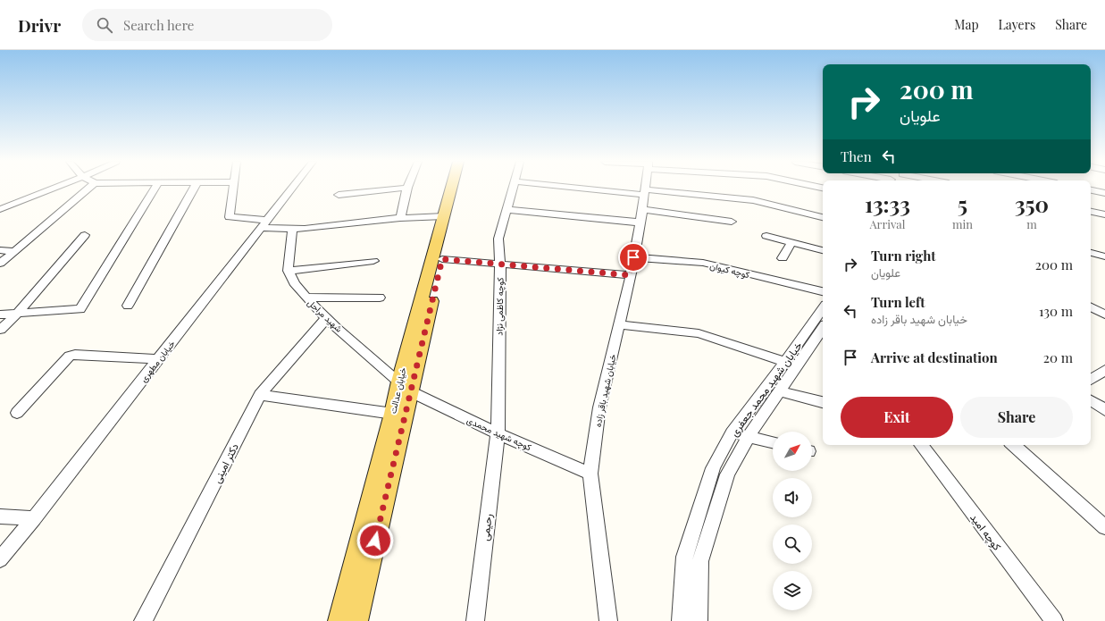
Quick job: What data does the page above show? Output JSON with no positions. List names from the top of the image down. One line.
{"streets":{"main road":["خیابان عدالت"],"street":["کوچه کیوان","کوچه کاظمی نژاد","شهید مراحل","خیابان مطهری","خیابان شهید محمد جعفری","خیابان شهید باقر زاده","کوچه شهید محمدی","دکتر امینی","رحیمی","کوچه امید"]},"crossings":[["کوچه کیوان","خیابان شهید باقر زاده"],["کوچه کاظمی نژاد","کوچه شهید محمدی"],["کوچه کاظمی نژاد","رحیمی"],["شهید مراحل","خیابان عدالت"],["شهید مراحل","کوچه شهید محمدی"],["شهید مراحل","دکتر امینی"],["خیابان عدالت","کوچه شهید محمدی"],["خیابان شهید باقر زاده","کوچه شهید محمدی"],["کوچه شهید محمدی","رحیمی"]],"north":"top right","page":{"header":"Drivr","search":"Search here","nav":["Map","Layers","Share"],"turn":["200 m","علویان"],"then":"Then","eta":["13:33","Arrival","5","min","350","m"],"list":[{"name":"Turn right","note":"علویان","value":"200 m"},{"name":"Turn left","note":"خیابان شهید باقر زاده","value":"130 m"},{"name":"Arrive at destination","value":"20 m"}],"buttons":["Exit","Share"]}}
